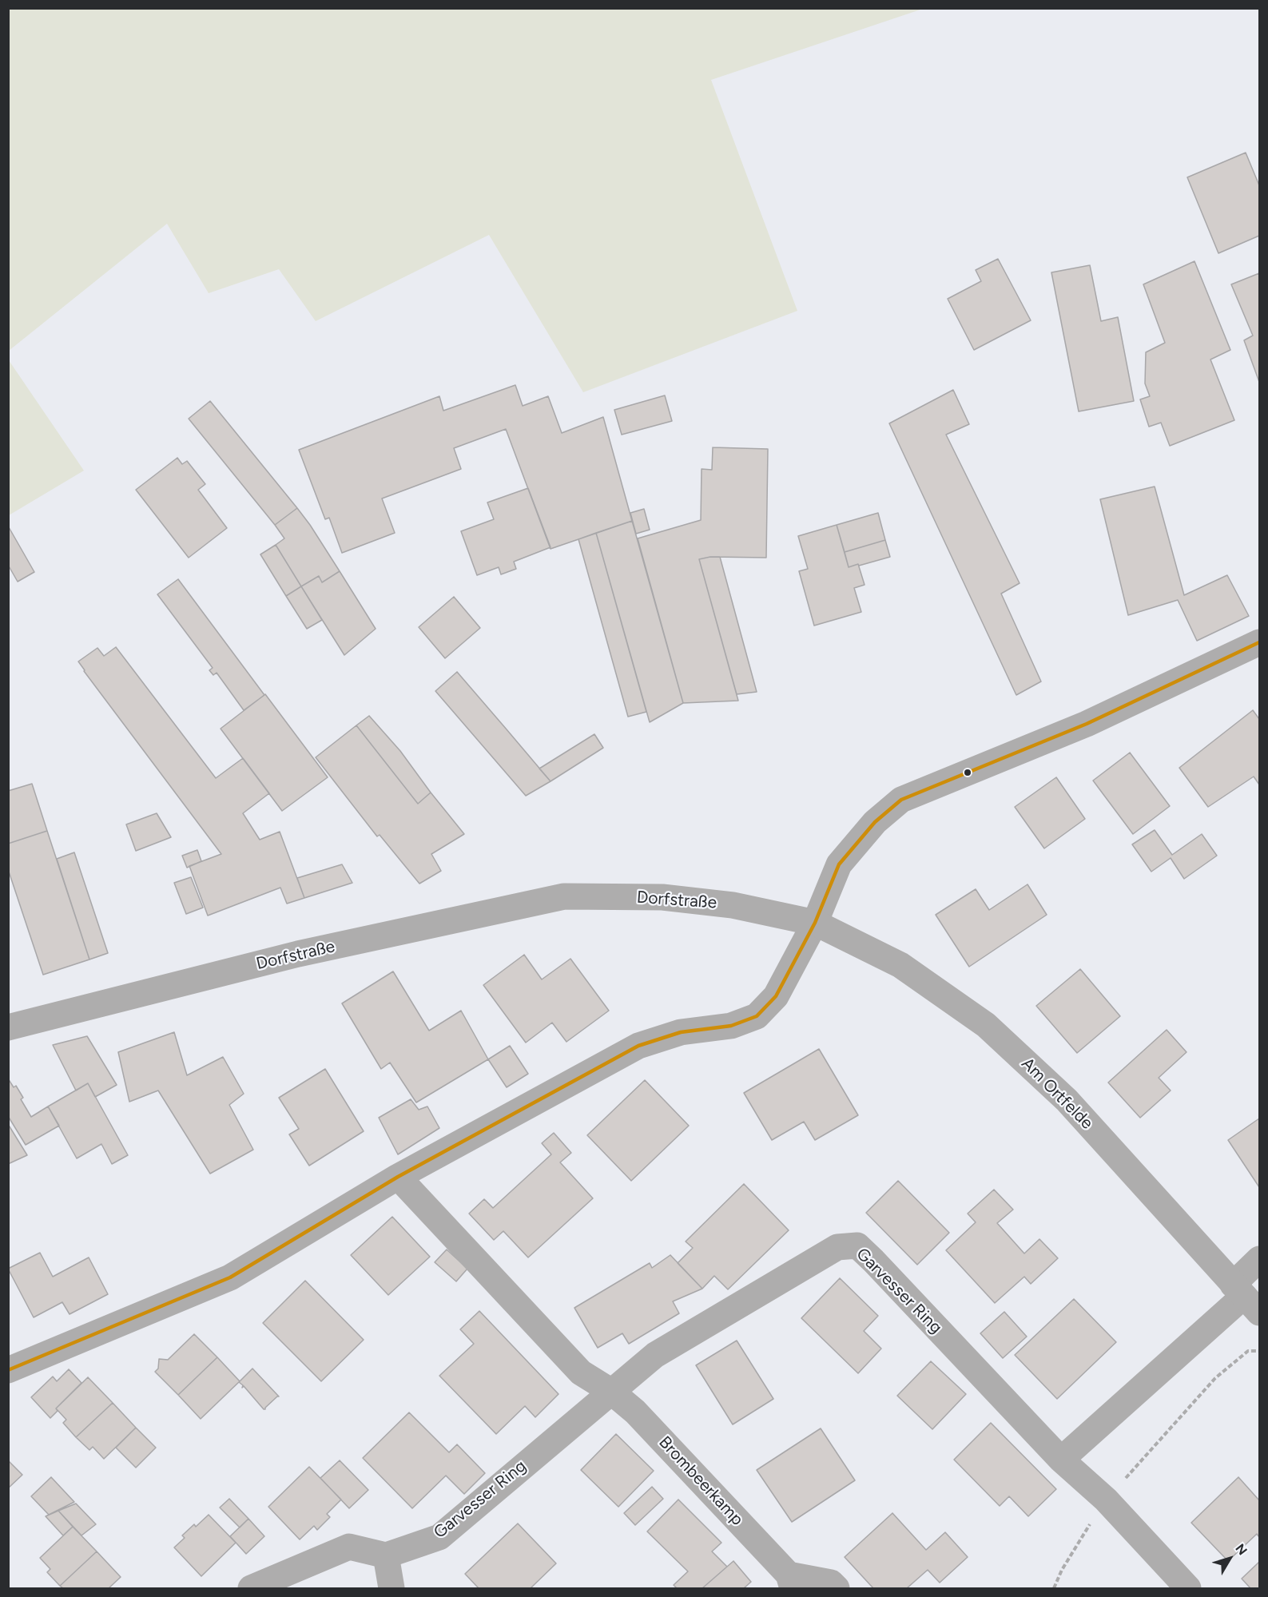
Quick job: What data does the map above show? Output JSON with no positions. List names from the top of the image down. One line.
{"streets":{"street":["Dorfstraße","Am Ortfelde","Garvesser Ring","Brombeerkamp"]},"crossings":[["Dorfstraße","Am Ortfelde"],["Garvesser Ring","Brombeerkamp"]],"north":"top right"}
